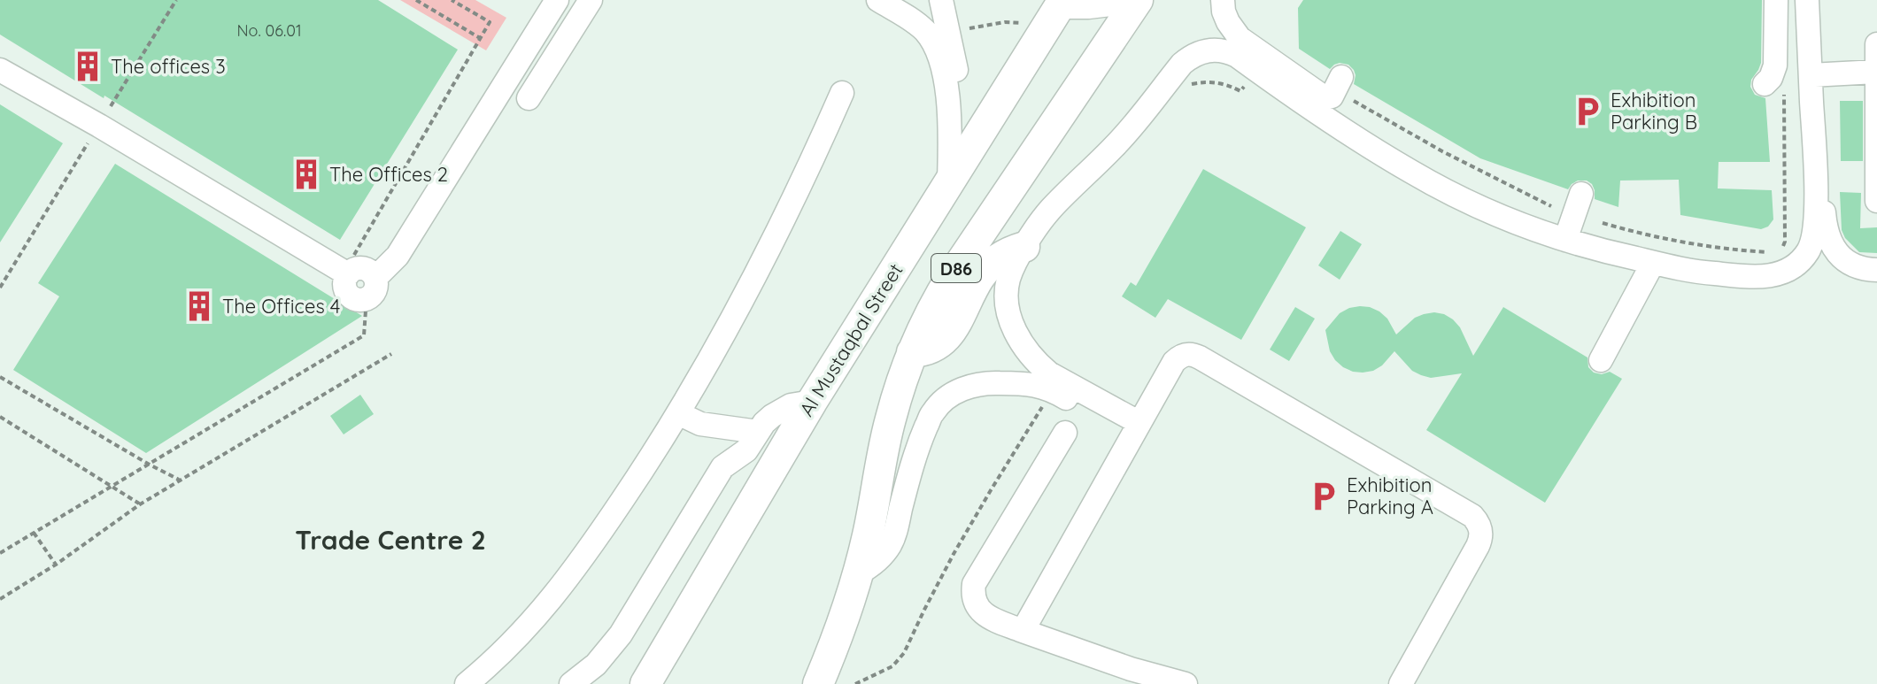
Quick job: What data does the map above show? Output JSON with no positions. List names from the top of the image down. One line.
{"streets":{"main road":["D86","Al Mustaqbal Street"]},"districts":["Trade Centre 2"],"places":{"building":["The offices 3","The Offices 2","The Offices 4"],"parking":["Exhibition Parking B","Exhibition Parking A"]},"house_numbers":["No. 06.01"]}
